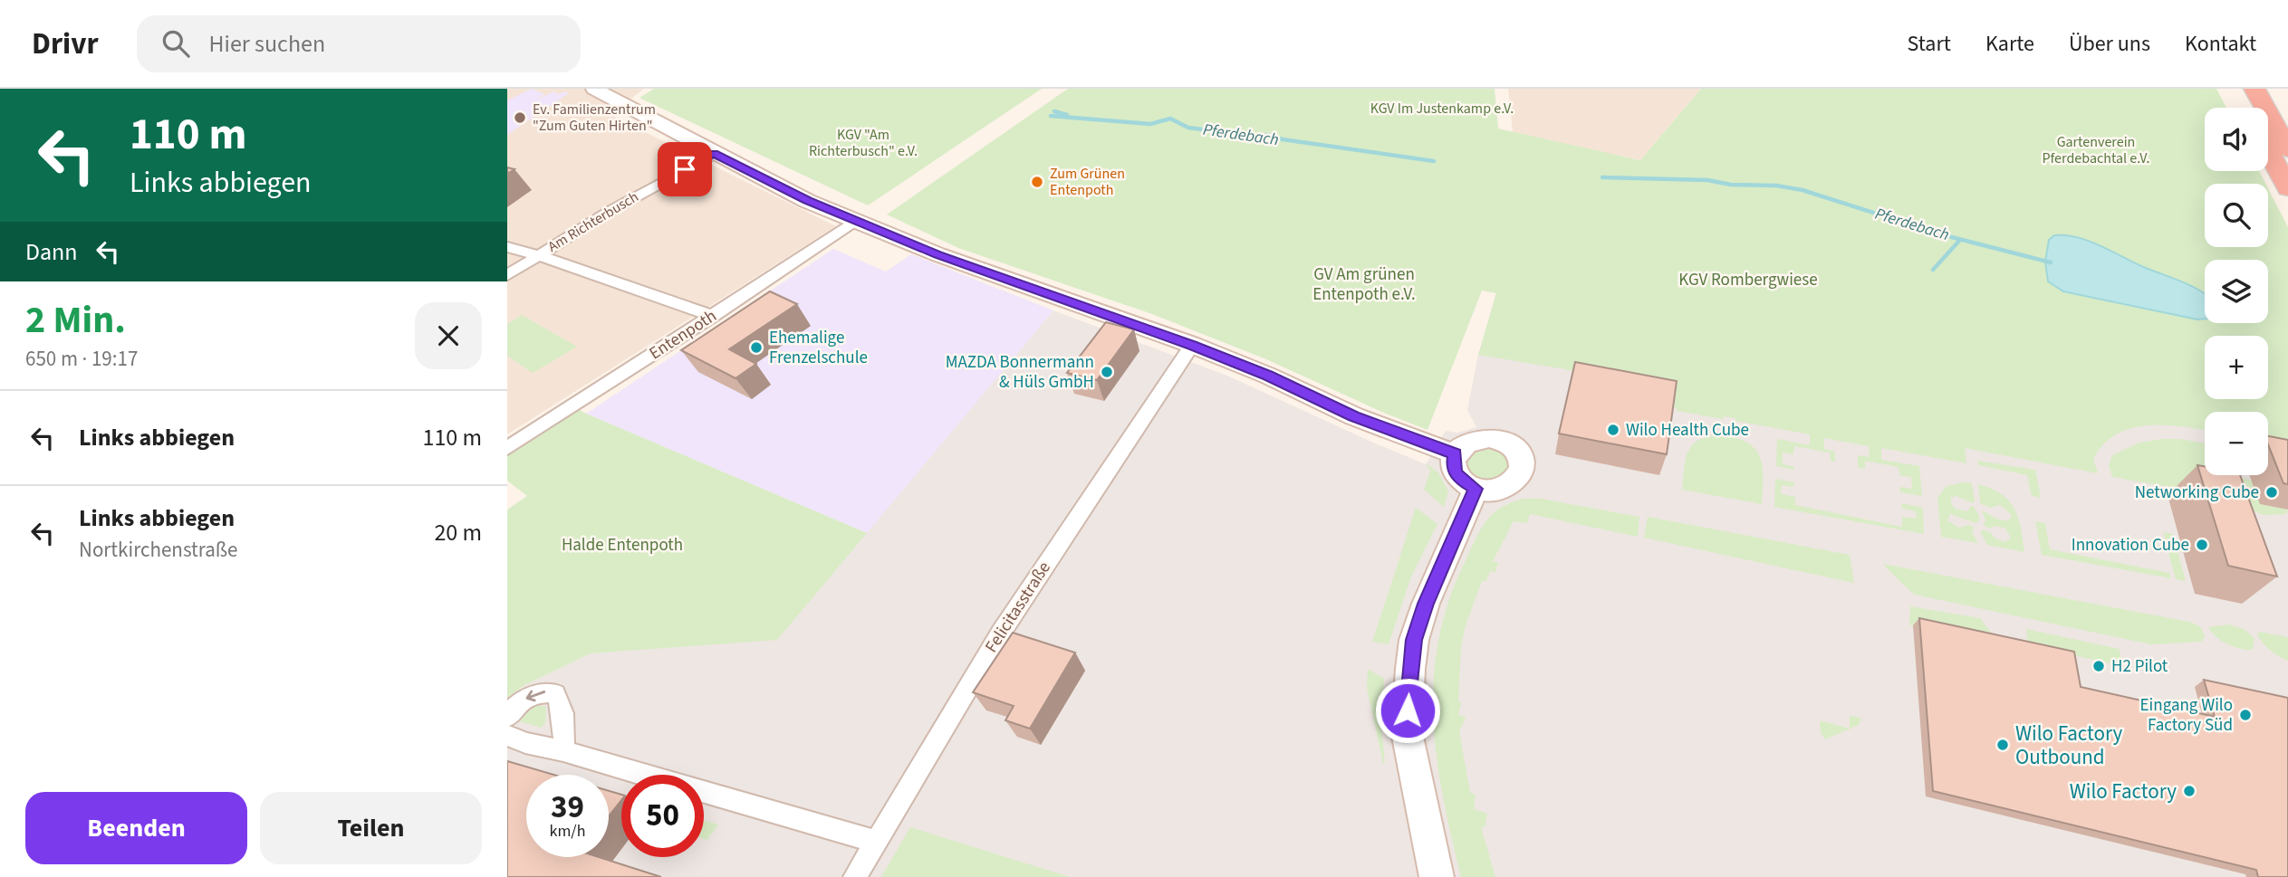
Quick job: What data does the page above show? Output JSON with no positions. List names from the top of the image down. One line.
{"streets":{"street":["Am Richterbusch","Entenpoth","Felicitasstraße"]},"water":["Pferdebach"],"parks":["KGV Im Justenkamp e.V.","KGV \"Am Richterbusch\" e.V.","Gartenverein Pferdebachtal e.V.","GV Am grünen Entenpoth e.V.","KGV Rombergwiese","Halde Entenpoth"],"places":["Ev. Familienzentrum \"Zum Guten Hirten\"","Zum Grünen Entenpoth","Ehemalige Frenzelschule","MAZDA Bonnermann & Hüls GmbH","Wilo Health Cube","Networking Cube","Innovation Cube","H2 Pilot","Eingang Wilo Factory Süd","Wilo Factory Outbound","Wilo Factory"],"page":{"header":"Drivr","search":"Hier suchen","nav":["Start","Karte","Über uns","Kontakt"],"turn":["110 m","Links abbiegen"],"map_buttons":["+","−"],"then":"Dann","heading":["2 Min.","650 m · 19:17"],"list":[{"name":"Links abbiegen","value":"110 m"},{"name":"Links abbiegen","note":"Nortkirchenstraße","value":"20 m"}],"speed":"39 km/h","limit":"50","buttons":["Beenden","Teilen"]}}
